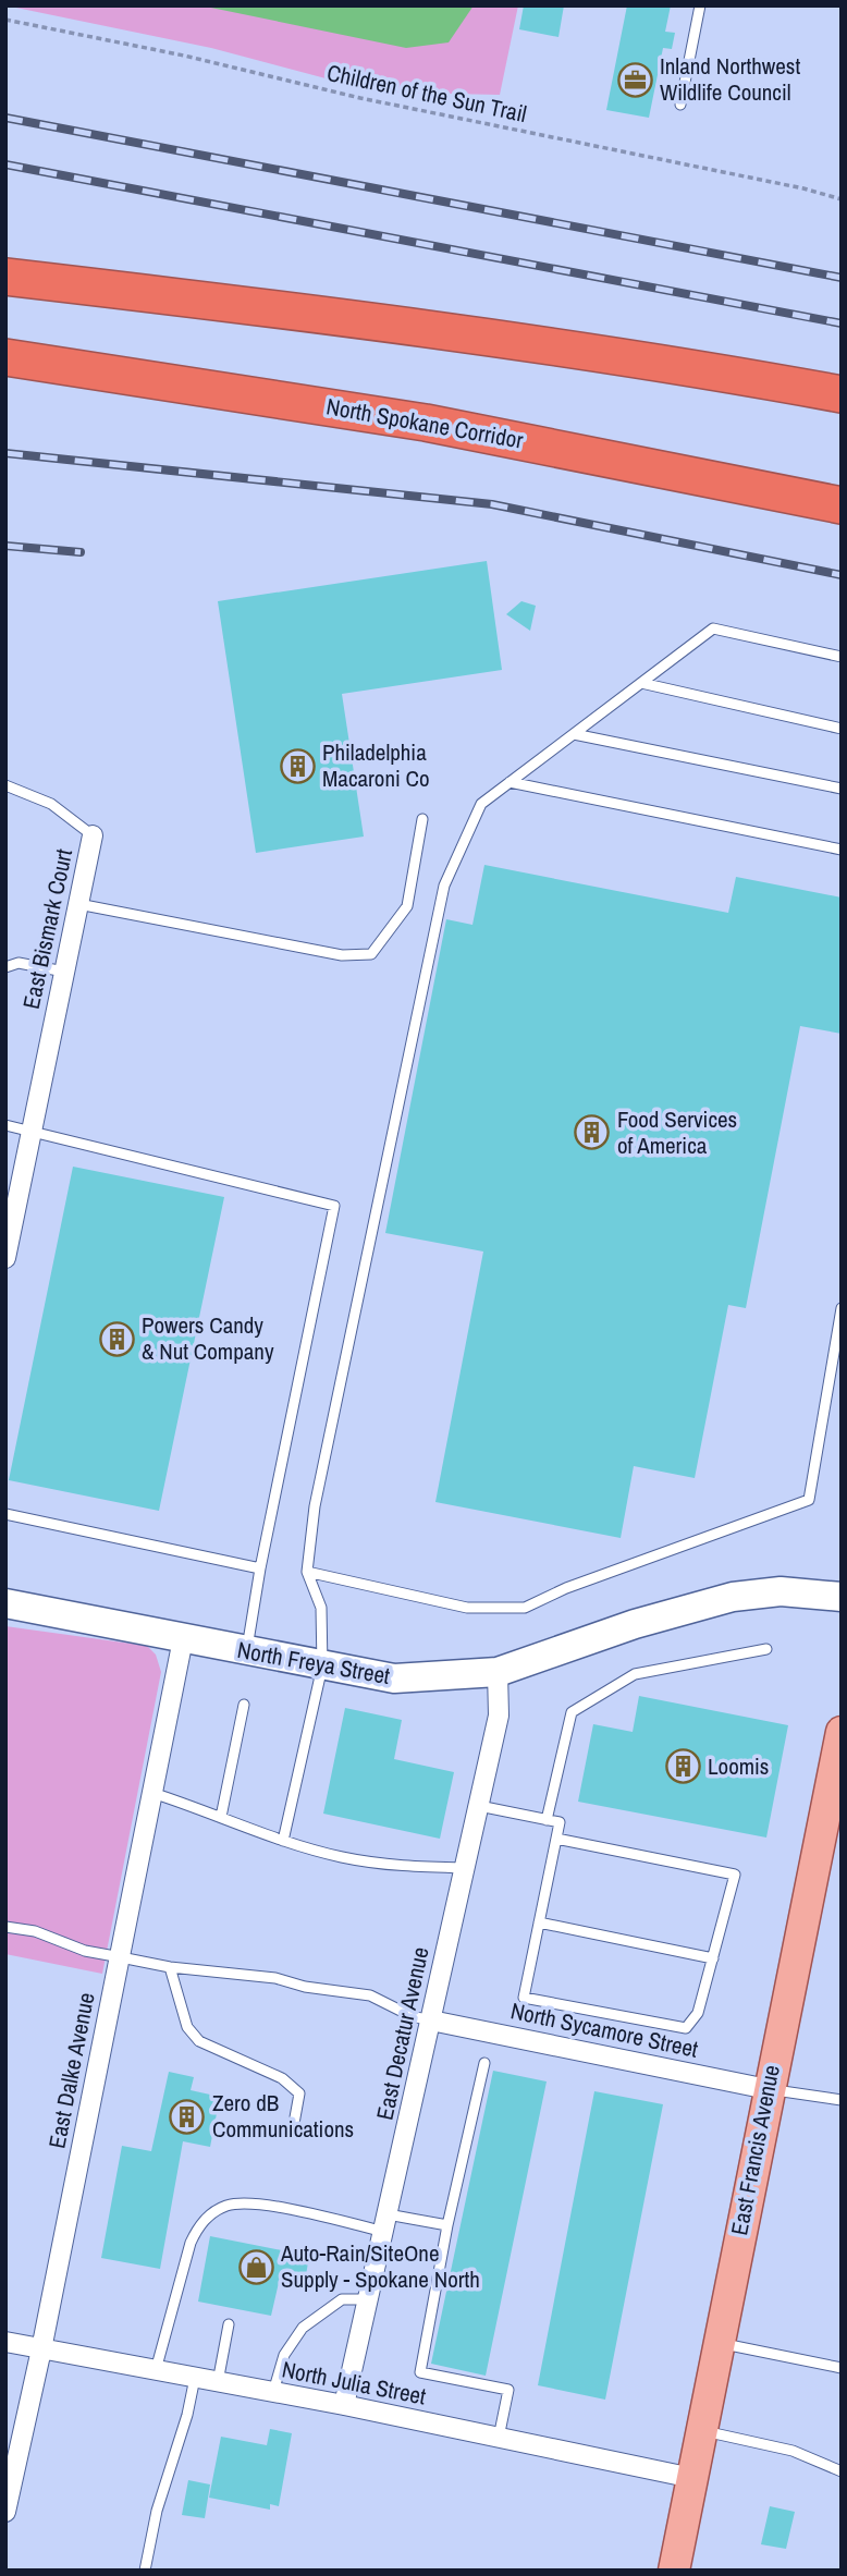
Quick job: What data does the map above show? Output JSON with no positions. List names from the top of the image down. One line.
{"streets":{"highway":["North Spokane Corridor"],"main road":["East Francis Avenue"],"street":["East Bismark Court","North Freya Street","North Sycamore Street","East Decatur Avenue","East Dalke Avenue","North Julia Street"],"path":["Children of the Sun Trail"]},"crossings":[["North Freya Street","East Decatur Avenue"],["North Freya Street","East Dalke Avenue"],["North Sycamore Street","East Decatur Avenue"],["North Sycamore Street","East Francis Avenue"],["East Decatur Avenue","North Julia Street"],["East Dalke Avenue","North Julia Street"],["East Francis Avenue","North Julia Street"]],"places":{"office":["Inland Northwest Wildlife Council"],"building":["Philadelphia Macaroni Co","Food Services of America","Powers Candy & Nut Company","Loomis","Zero dB Communications"],"shop":["Auto-Rain/SiteOne Supply - Spokane North"]}}
